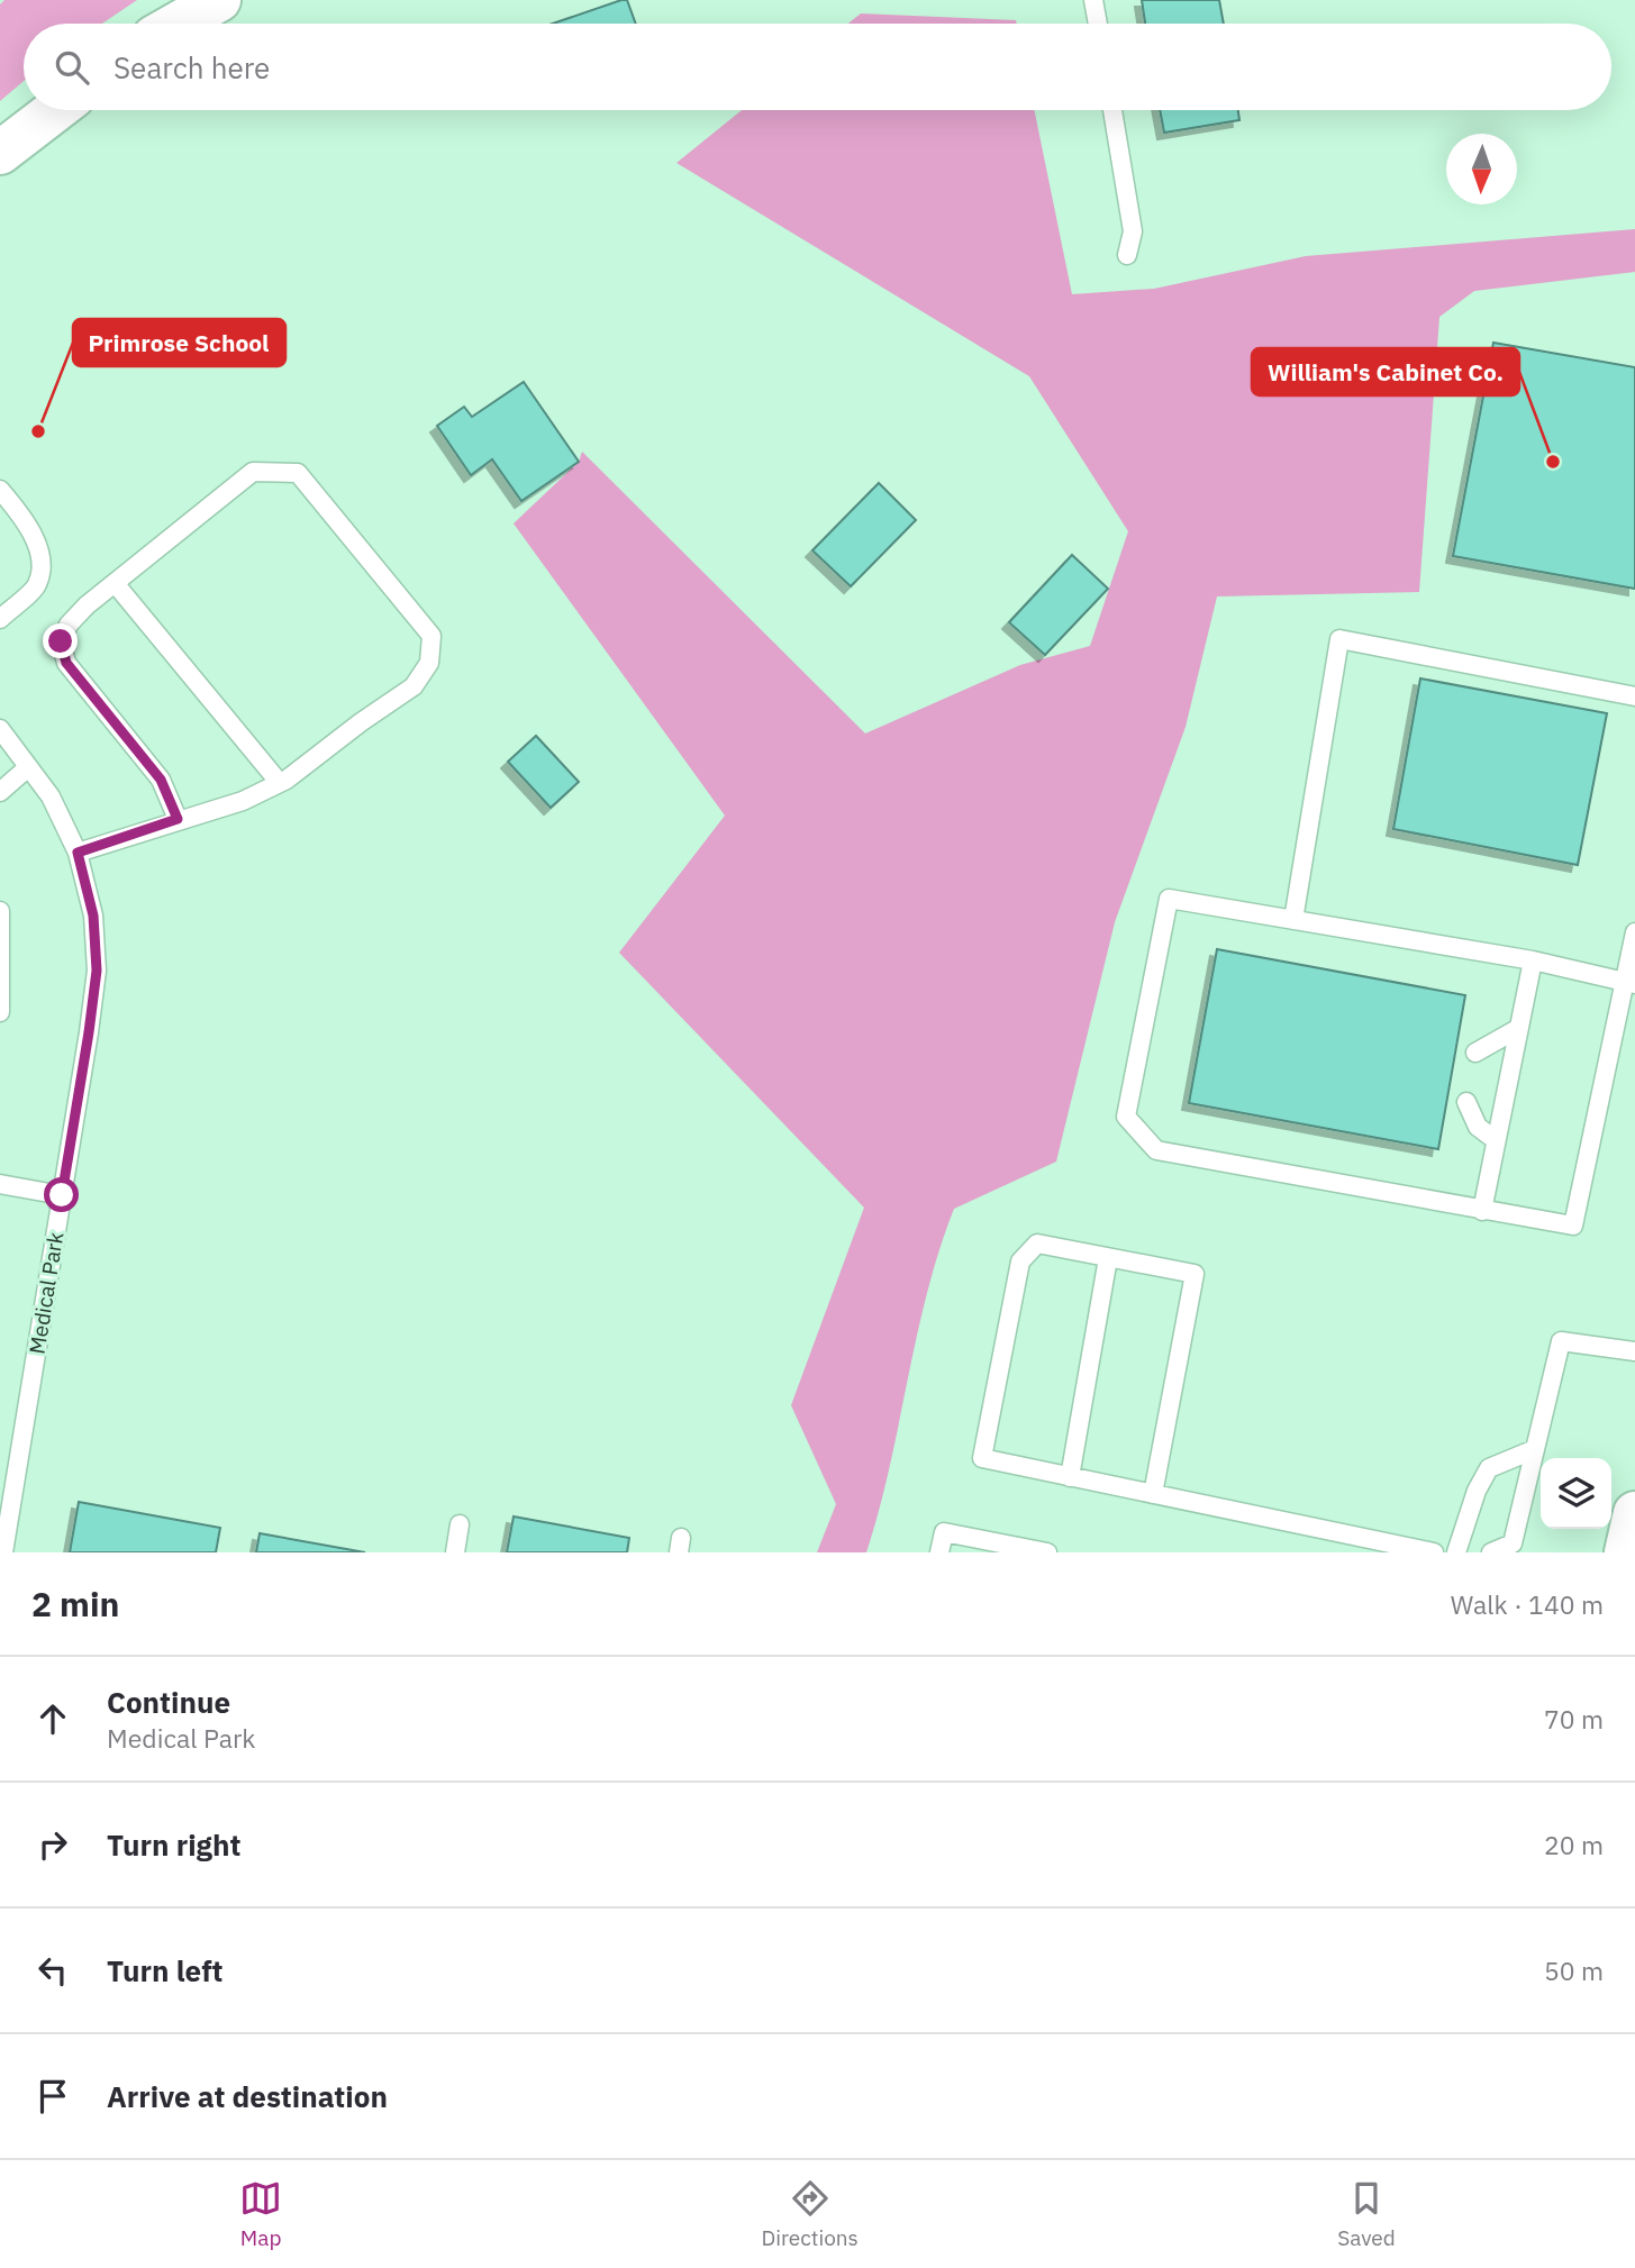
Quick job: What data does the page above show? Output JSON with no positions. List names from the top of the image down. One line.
{"streets":{"lane":["Medical Park"]},"places":["Primrose School","William's Cabinet Co."],"north":"bottom","page":{"search":"Search here","heading":["2 min","Walk · 140 m"],"list":[["Continue","Medical Park","70 m"],["Turn right","20 m"],["Turn left","50 m"],"Arrive at destination"],"nav":["Map","Directions","Saved"]}}
